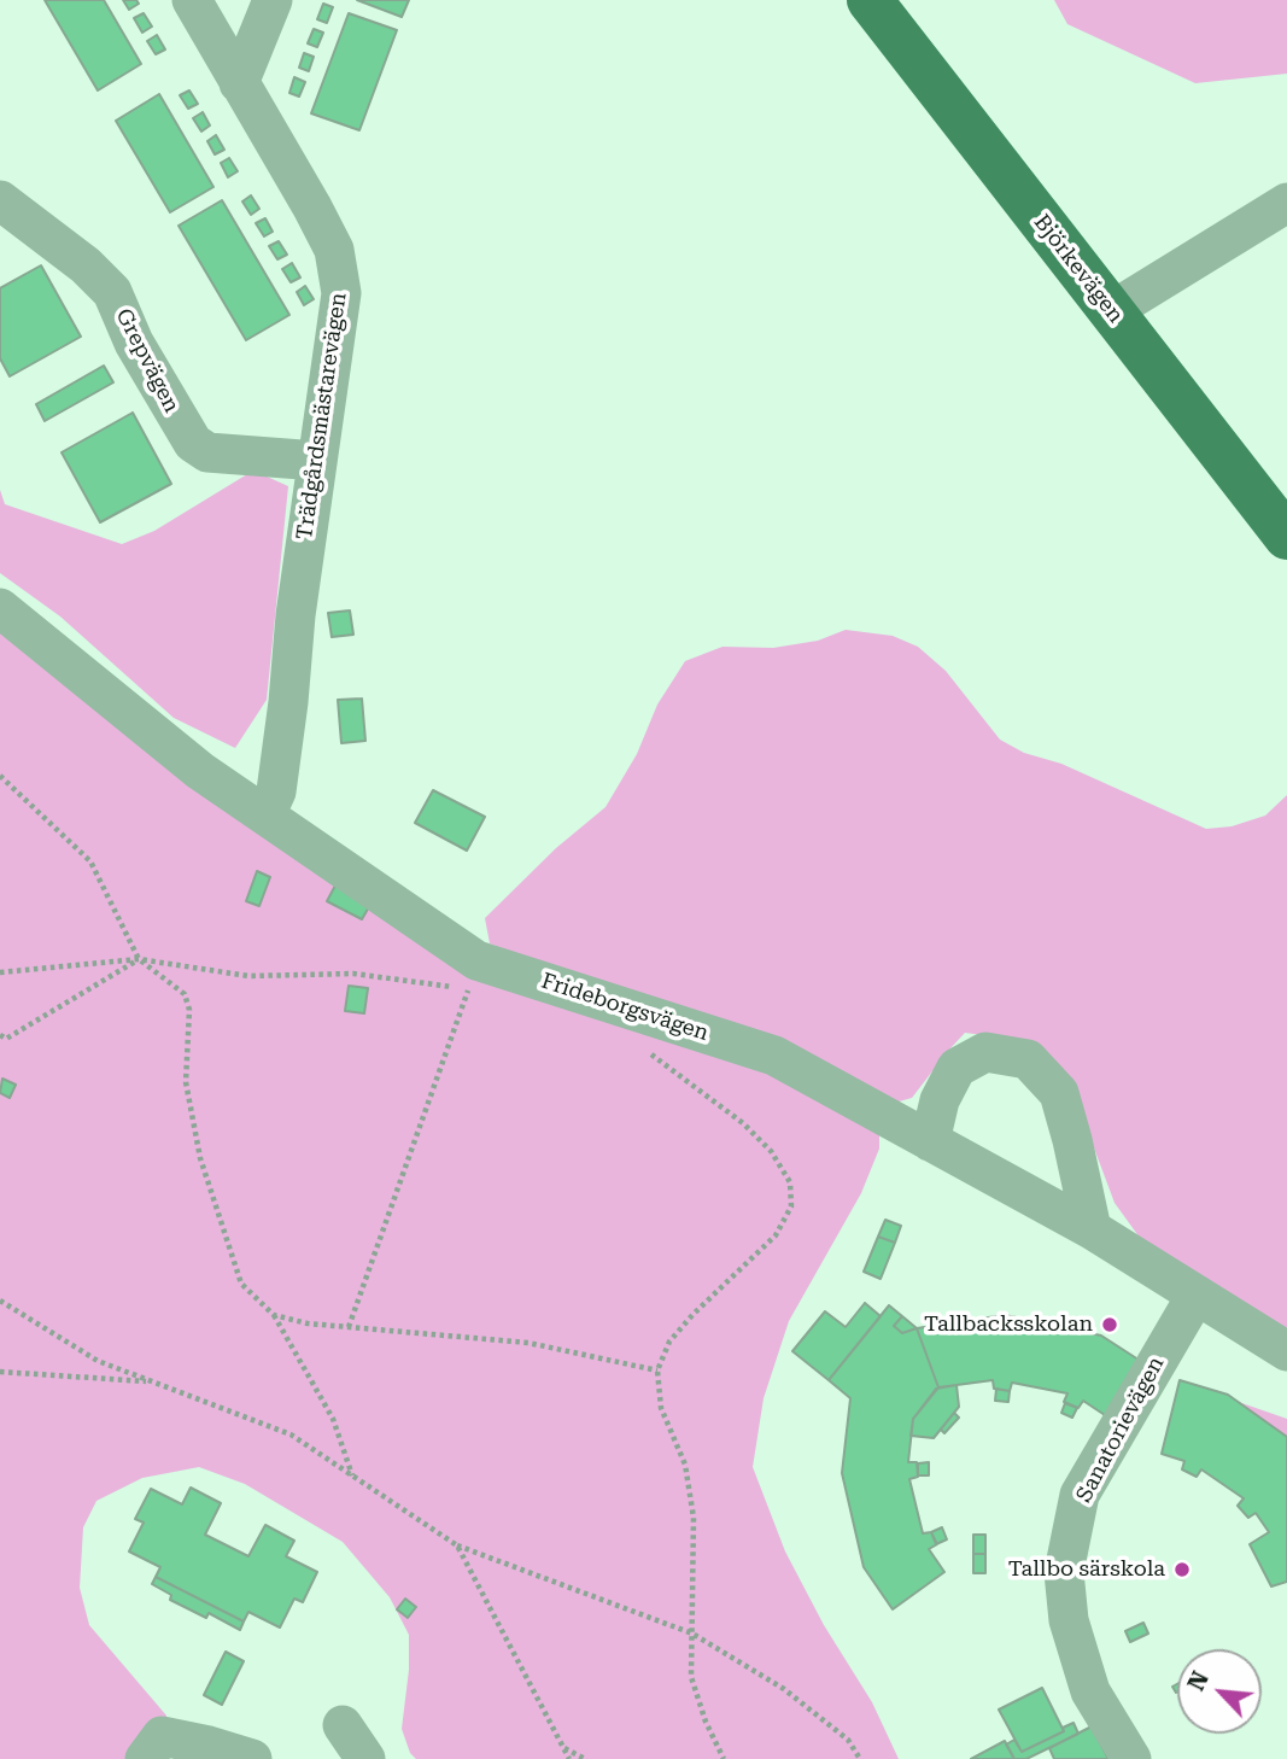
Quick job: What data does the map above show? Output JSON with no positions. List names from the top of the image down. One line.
{"streets":{"main road":["Björkevägen"],"street":["Grepvägen","Trädgårdsmästarevägen","Frideborgsvägen","Sanatorievägen"]},"crossings":[["Grepvägen","Trädgårdsmästarevägen"],["Trädgårdsmästarevägen","Frideborgsvägen"],["Frideborgsvägen","Sanatorievägen"]],"places":["Tallbacksskolan","Tallbo särskola"],"north":"top left"}
